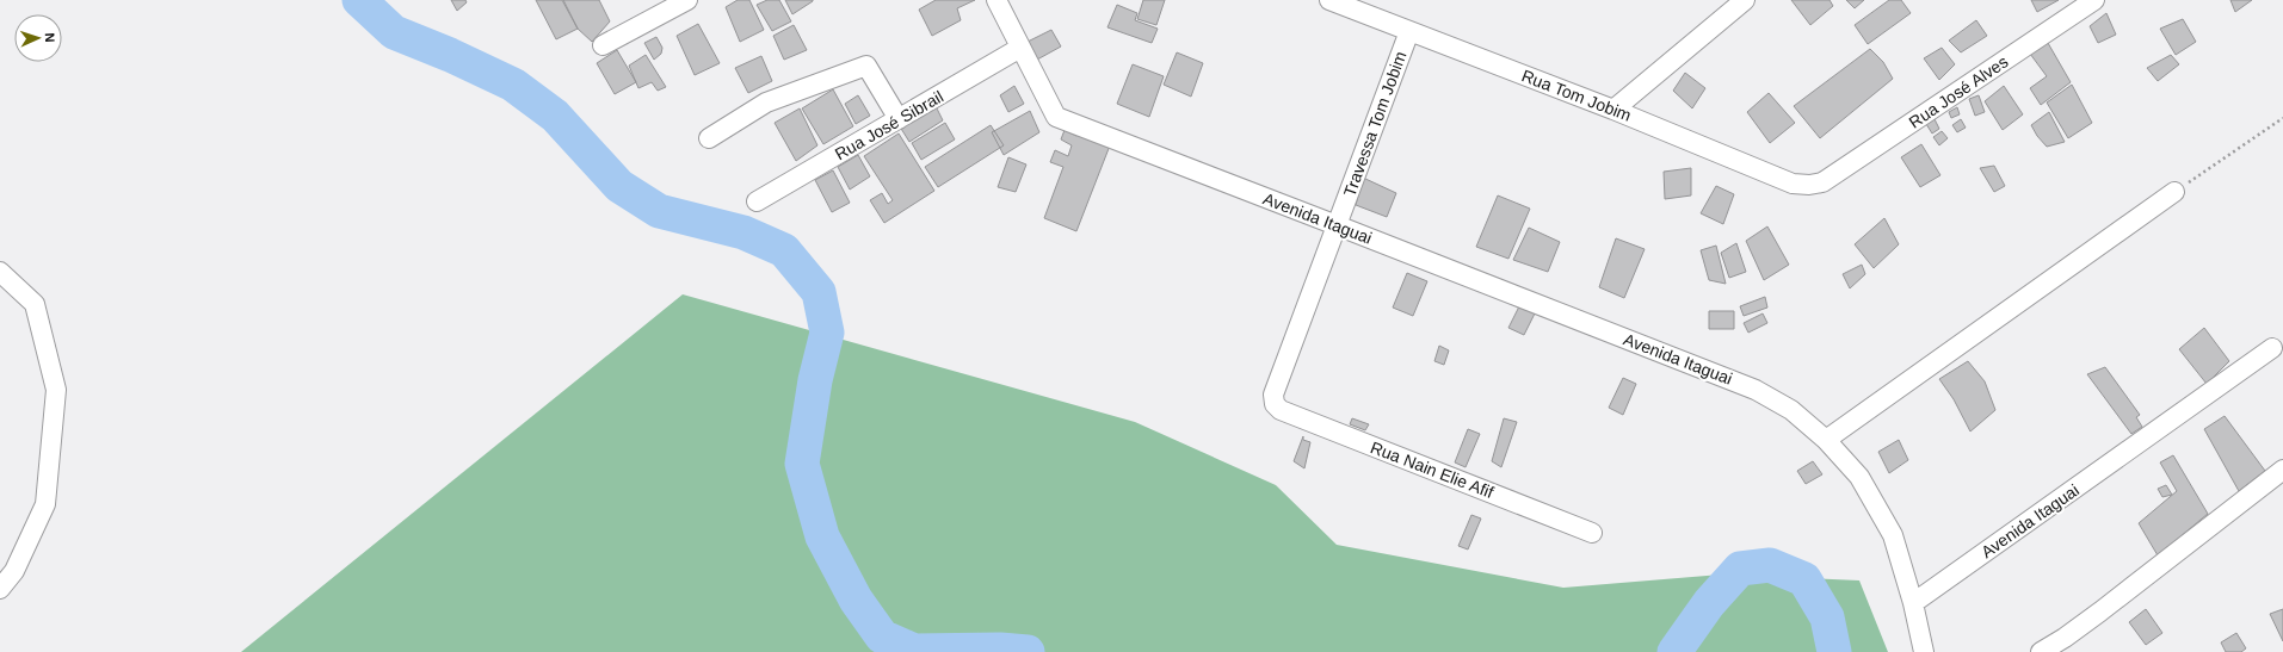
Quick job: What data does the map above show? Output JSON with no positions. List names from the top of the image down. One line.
{"streets":{"street":["Rua José Alves","Rua Tom Jobim","Travessa Tom Jobim","Rua José Sibrail","Avenida Itaguai","Rua Nain Elie Afif"]},"crossings":[["Rua José Alves","Rua Tom Jobim"],["Rua Tom Jobim","Travessa Tom Jobim"],["Travessa Tom Jobim","Avenida Itaguai"],["Travessa Tom Jobim","Rua Nain Elie Afif"],["Rua José Sibrail","Avenida Itaguai"]],"north":"right"}
